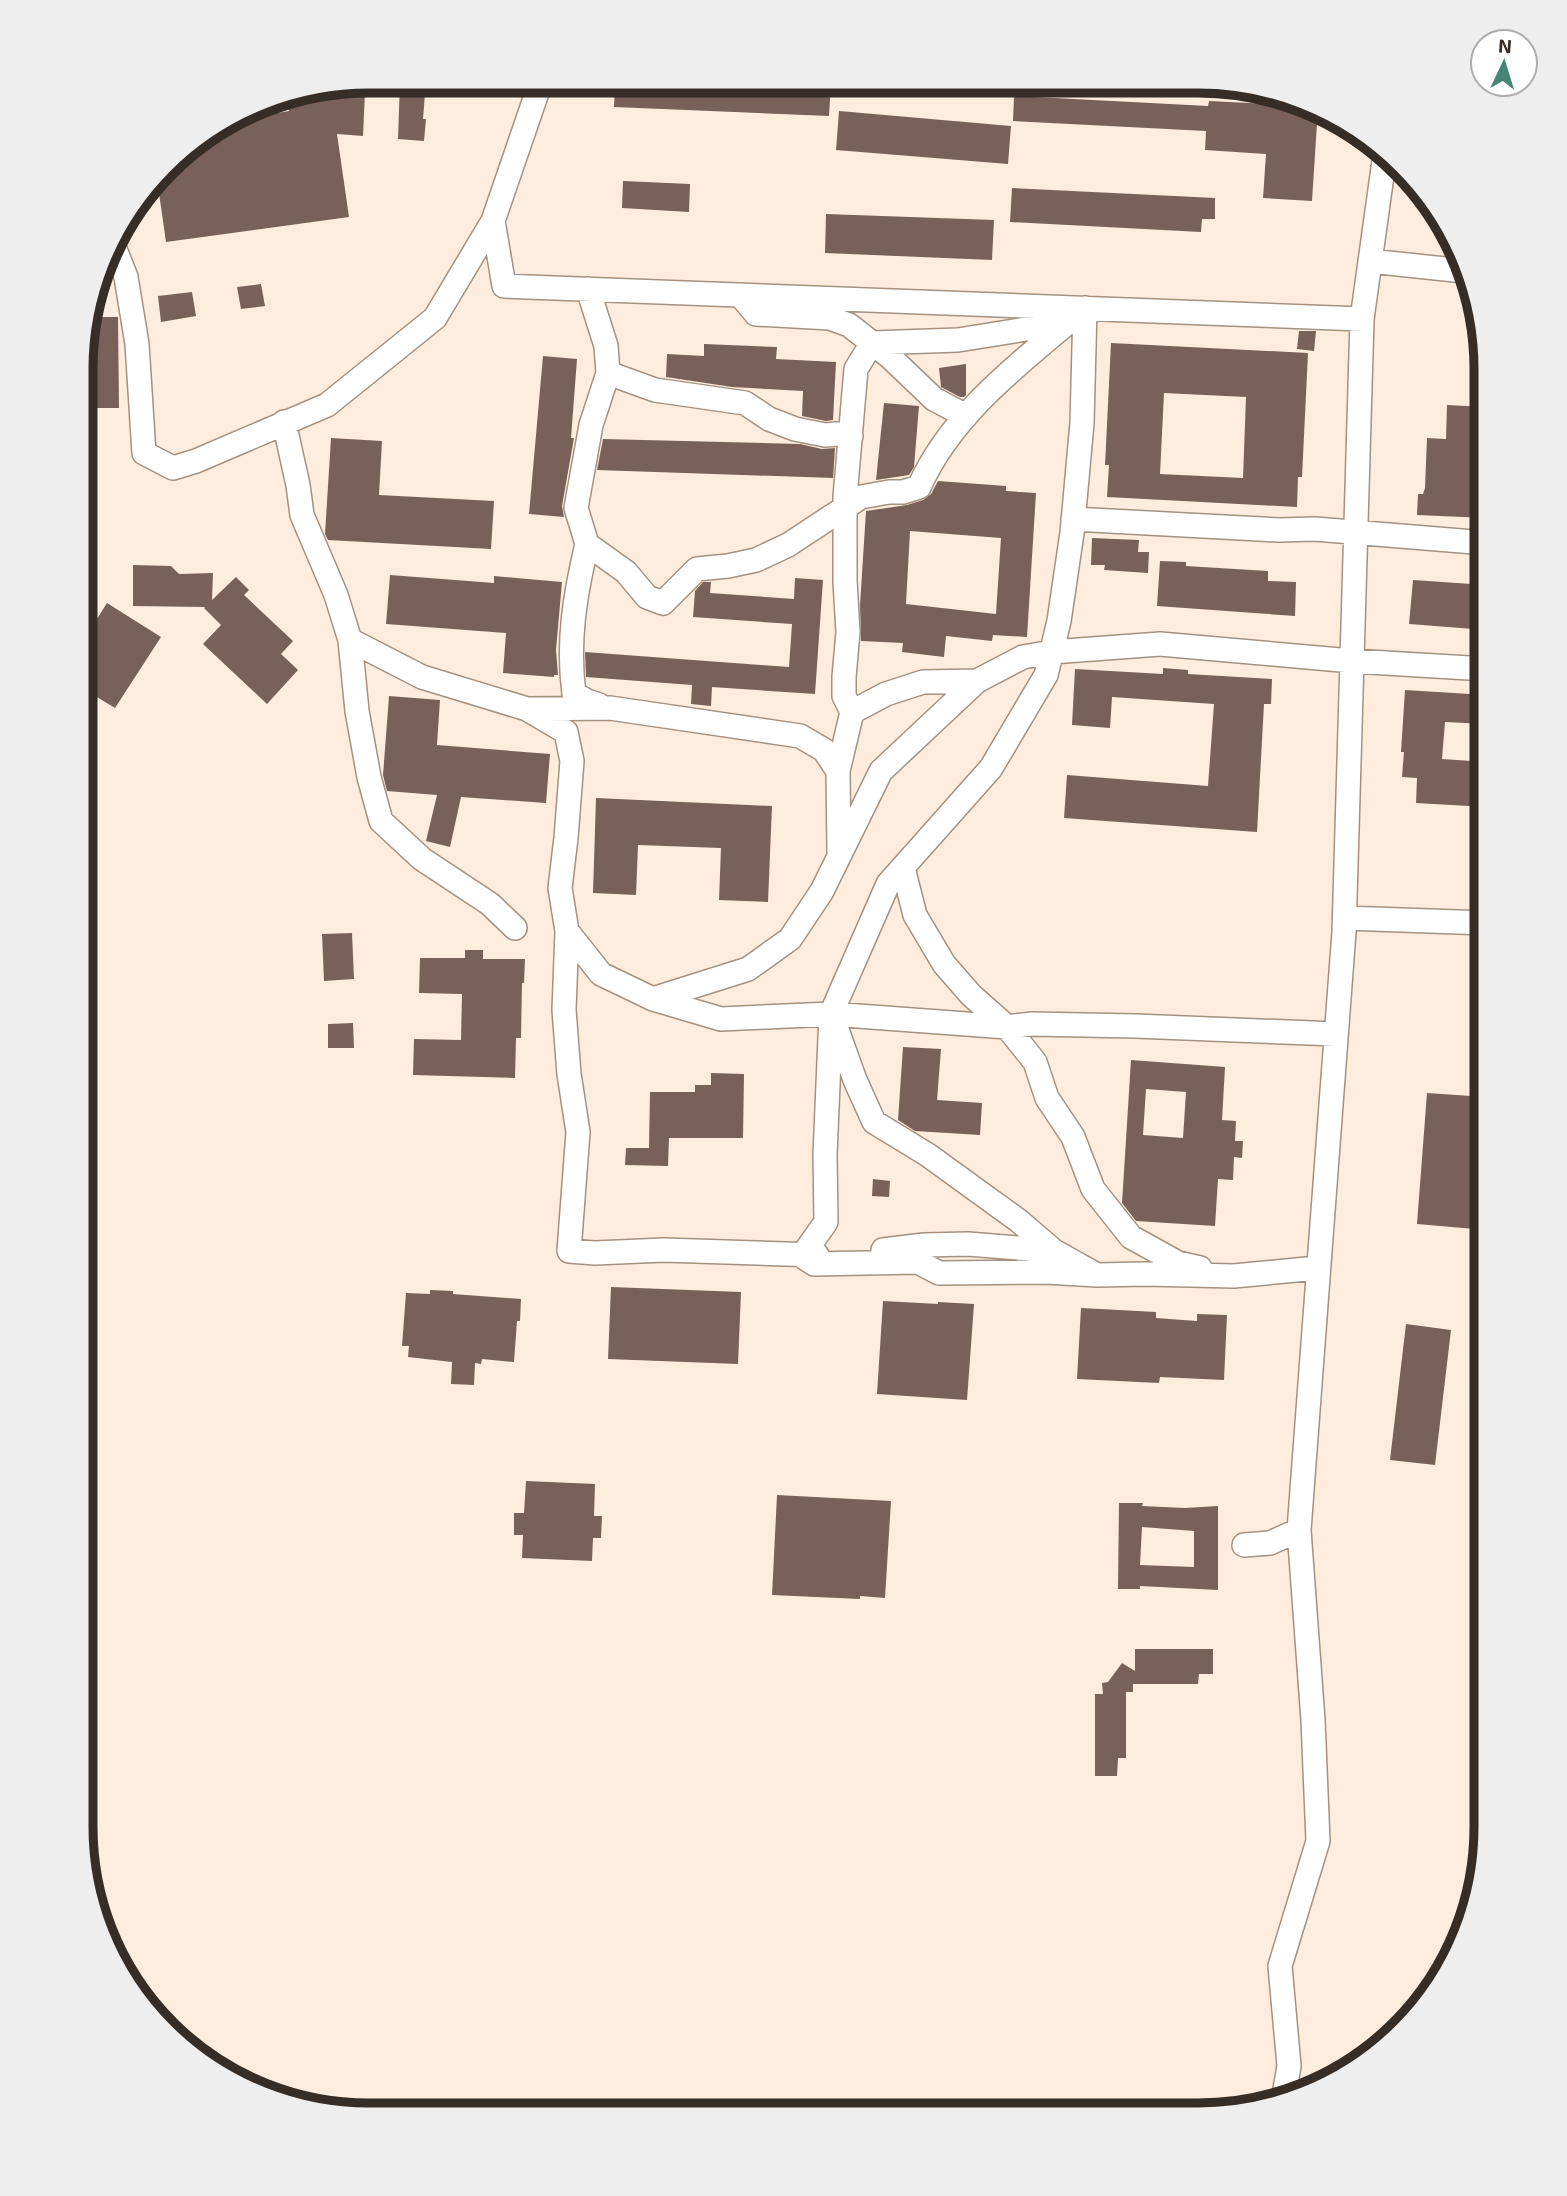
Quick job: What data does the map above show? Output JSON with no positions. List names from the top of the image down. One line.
{"north":"top"}
